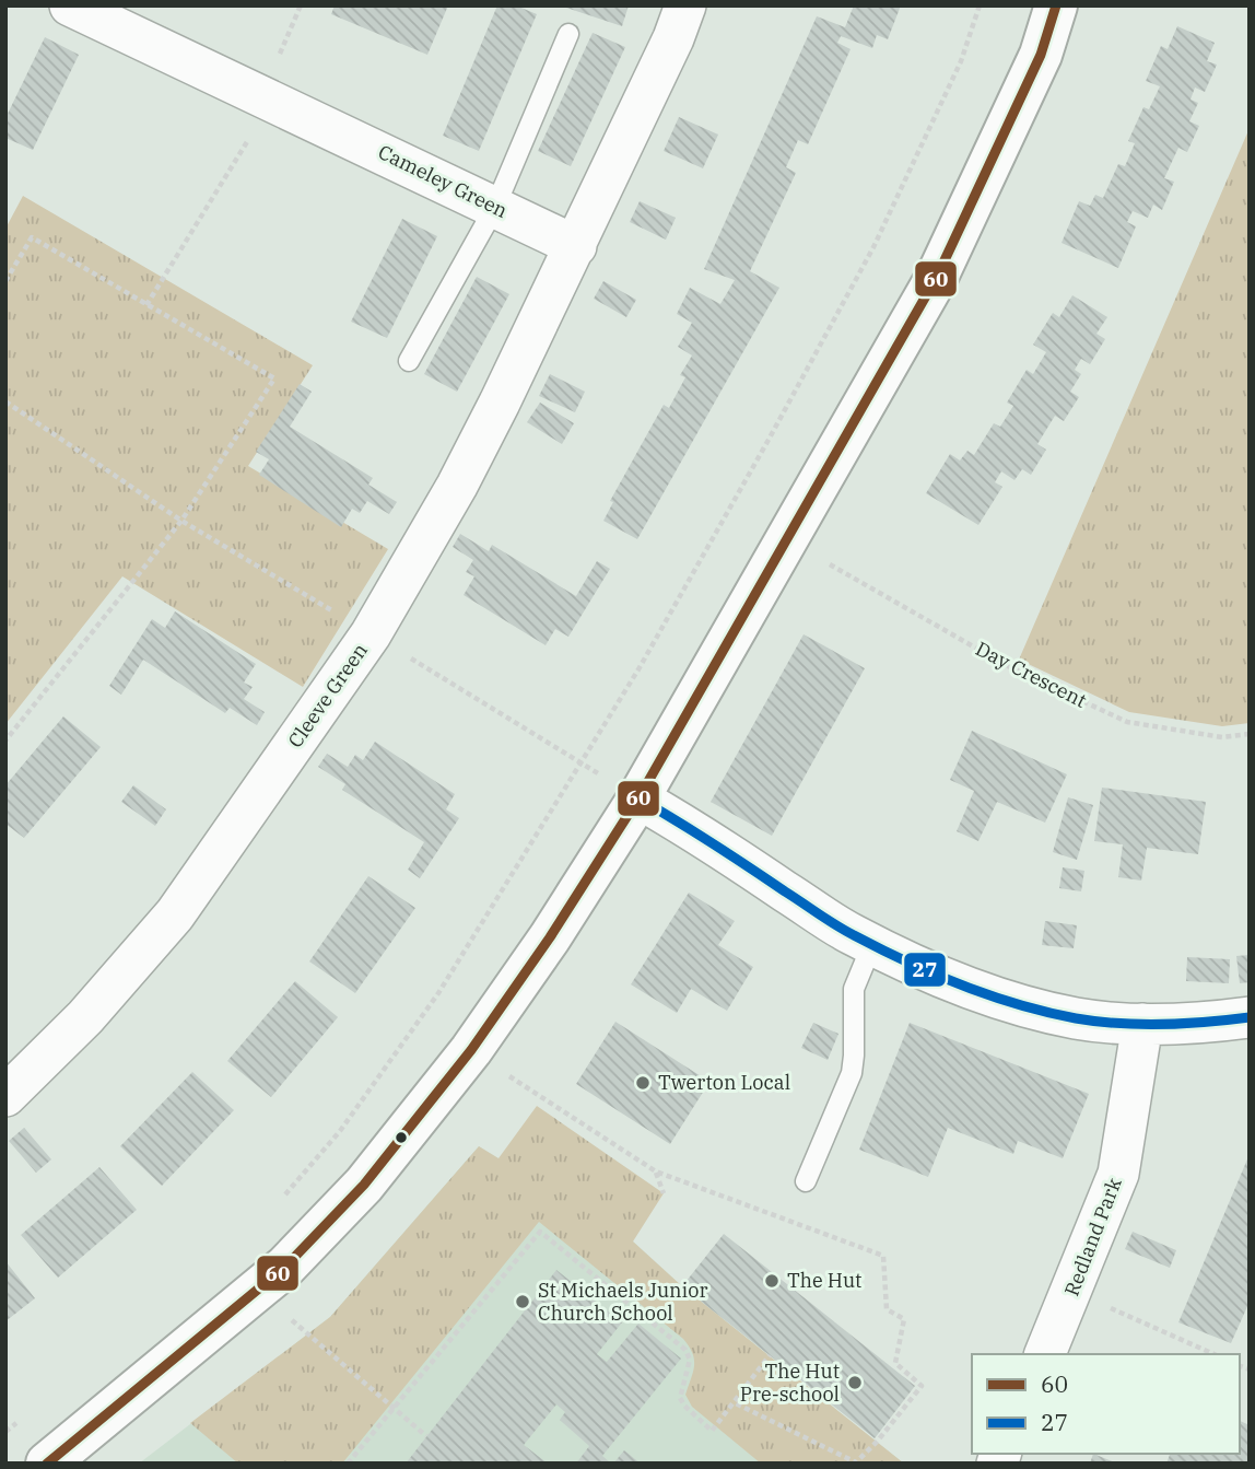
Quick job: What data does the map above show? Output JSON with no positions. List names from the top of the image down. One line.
{"streets":{"street":["Cameley Green","Cleeve Green","Redland Park"],"path":["Day Crescent"]},"crossings":[["Cameley Green","Cleeve Green"]],"places":["Twerton Local","The Hut","St Michaels Junior Church School","The Hut Pre-school"],"lines":["transit line 60","transit line 27"],"legend":["60","27"]}
